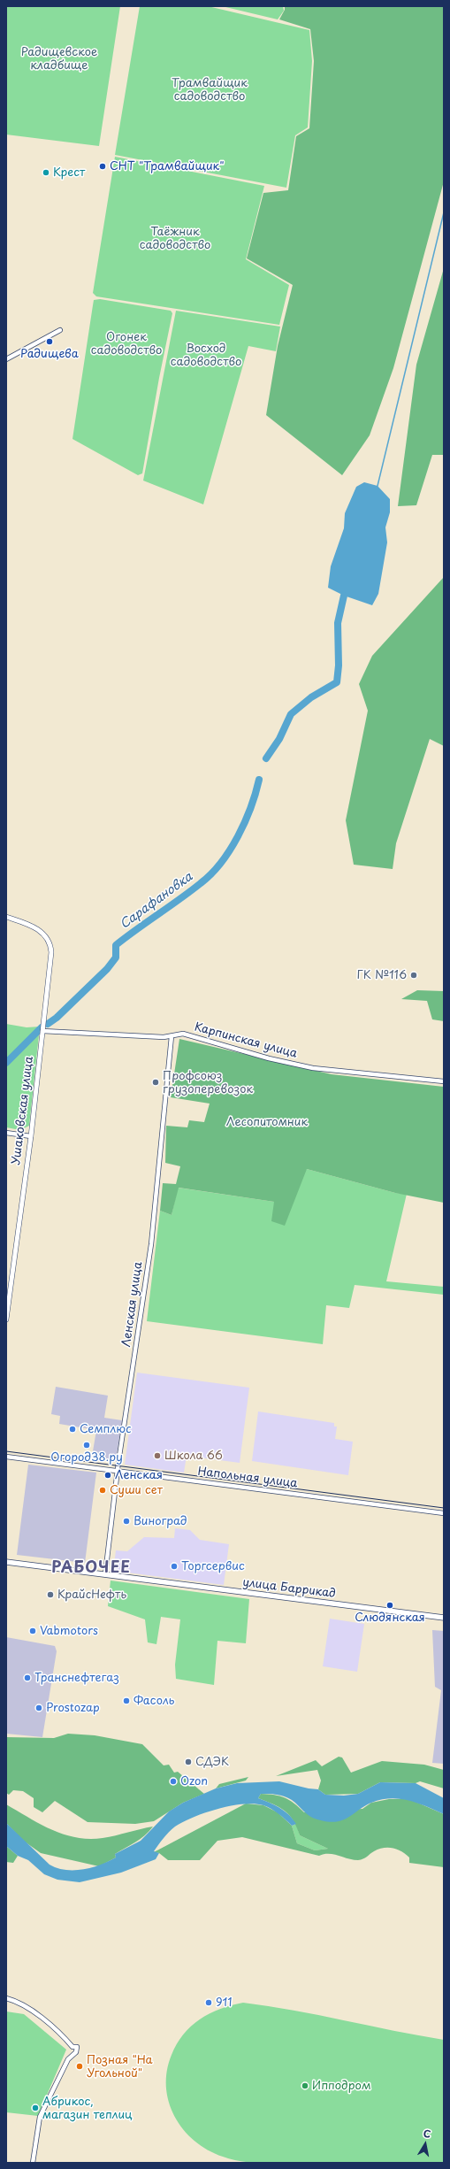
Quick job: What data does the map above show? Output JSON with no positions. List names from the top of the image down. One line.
{"streets":{"main road":["Ушаковская улица","улица Баррикад"],"street":["Карпинская улица","Ленская улица","Напольная улица"]},"crossings":[["Карпинская улица","Ушаковская улица"],["Карпинская улица","Ленская улица"],["Ленская улица","Напольная улица"],["Ленская улица","улица Баррикад"]],"districts":["РАБОЧЕЕ"],"water":["Сарафановка"],"parks":["Радищевское кладбище","Трамвайщик садоводство","Таёжник садоводство","Огонек садоводство","Восход садоводство","Лесопитомник"],"places":["СНТ \"Трамвайщик\"","Крест","Радищева","ГК №116","Профсоюз грузоперевозок","Семплюс","Огород38.ру","Школа 66","Ленская","Суши сет","Виноград","Торгсервис","КрайсНефть","Слюдянская","Vabmotors","Транснефтегаз","Фасоль","Prostozap","СДЭК","Ozon","911","Позная \"На Угольной\"","Ипподром","Абрикос, магазин теплиц"],"north":"top"}
